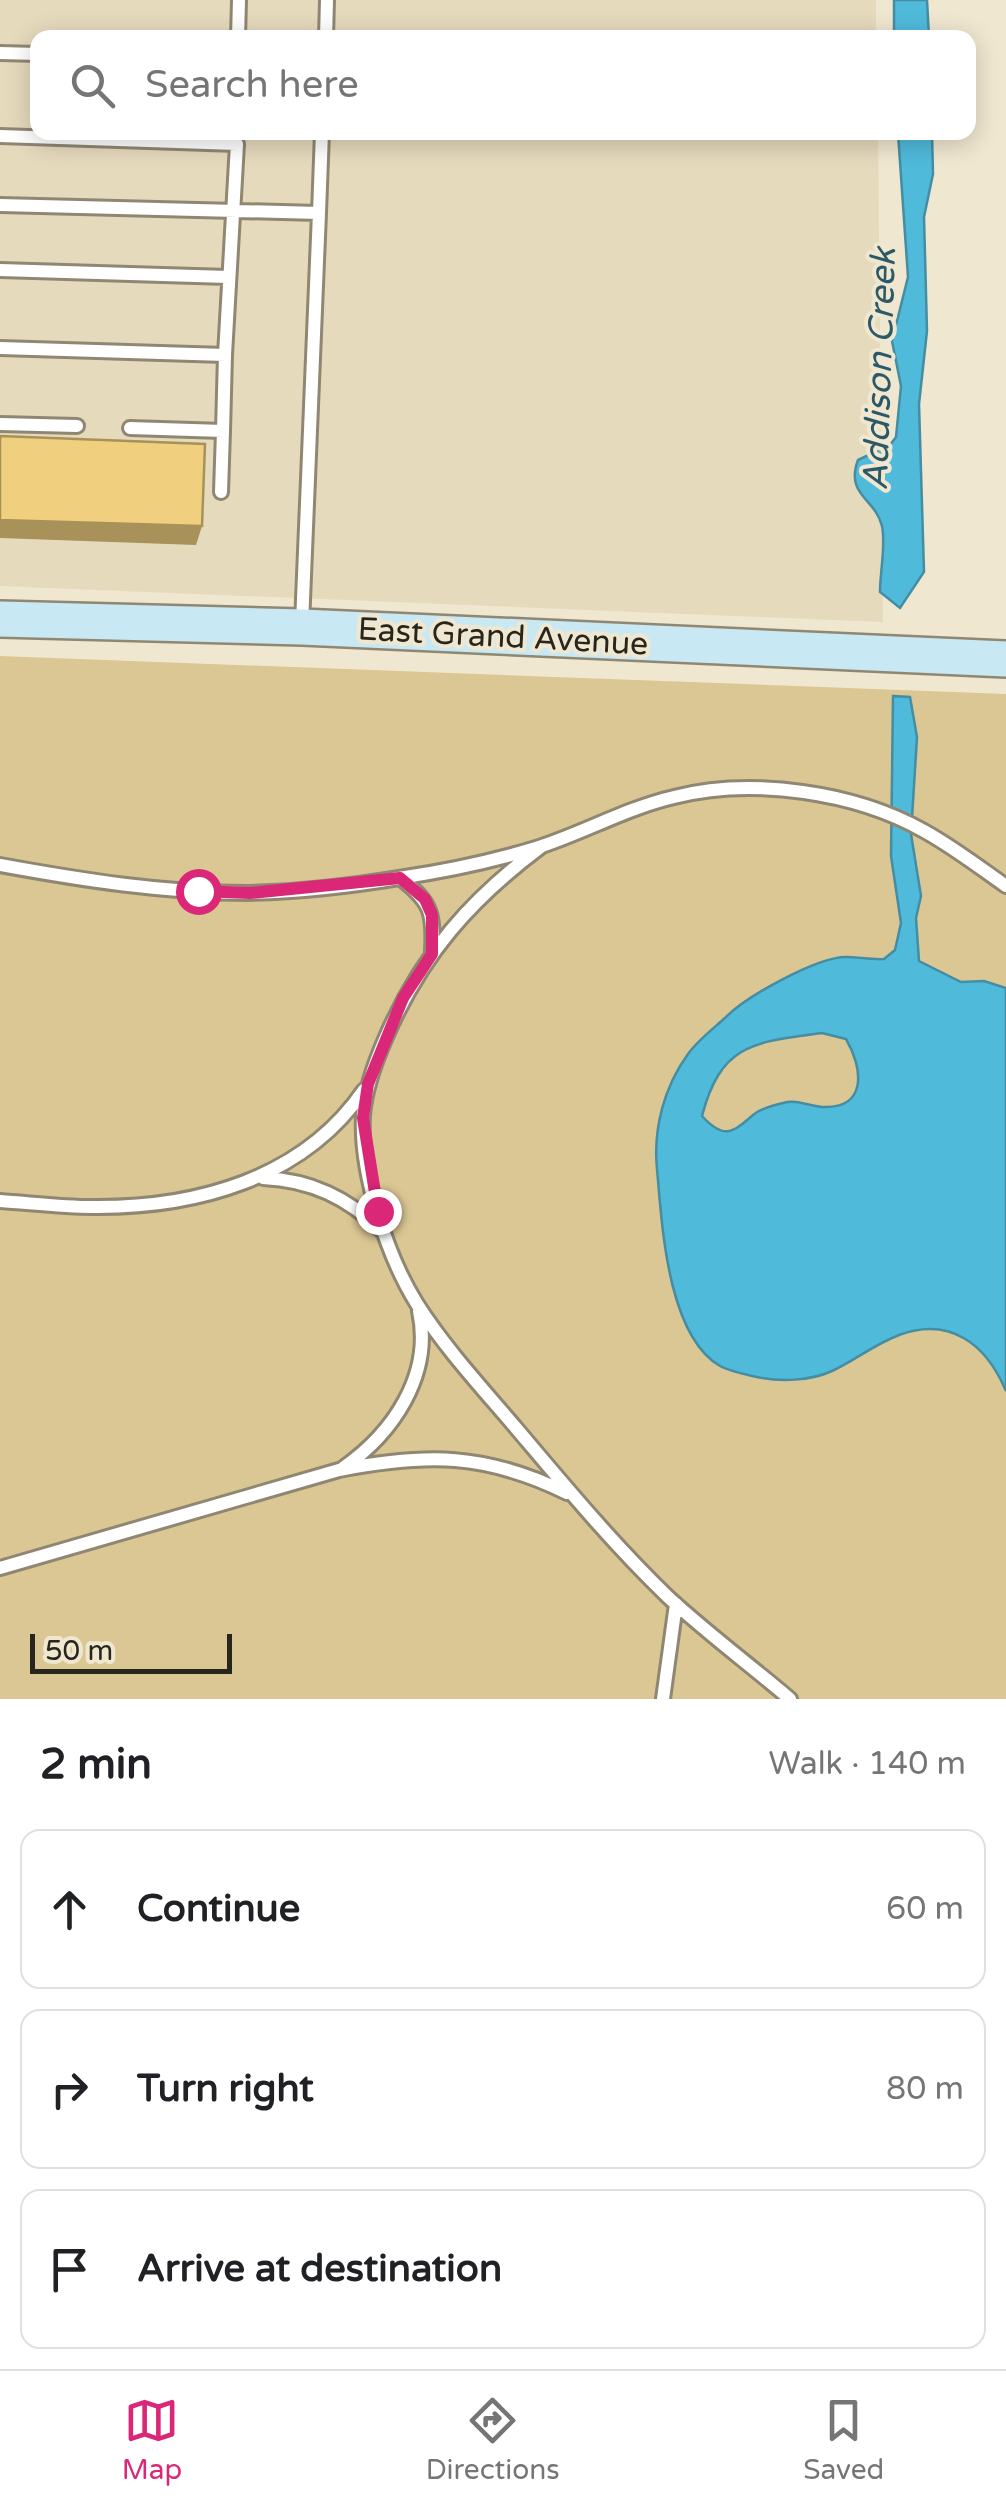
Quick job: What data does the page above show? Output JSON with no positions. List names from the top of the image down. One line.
{"streets":{"main road":["East Grand Avenue"]},"water":["Addison Creek"],"scale_bar":"50 m","page":{"search":"Search here","scale":"50 m","heading":["2 min","Walk · 140 m"],"list":[["Continue","60 m"],["Turn right","80 m"],"Arrive at destination"],"nav":["Map","Directions","Saved"]}}
